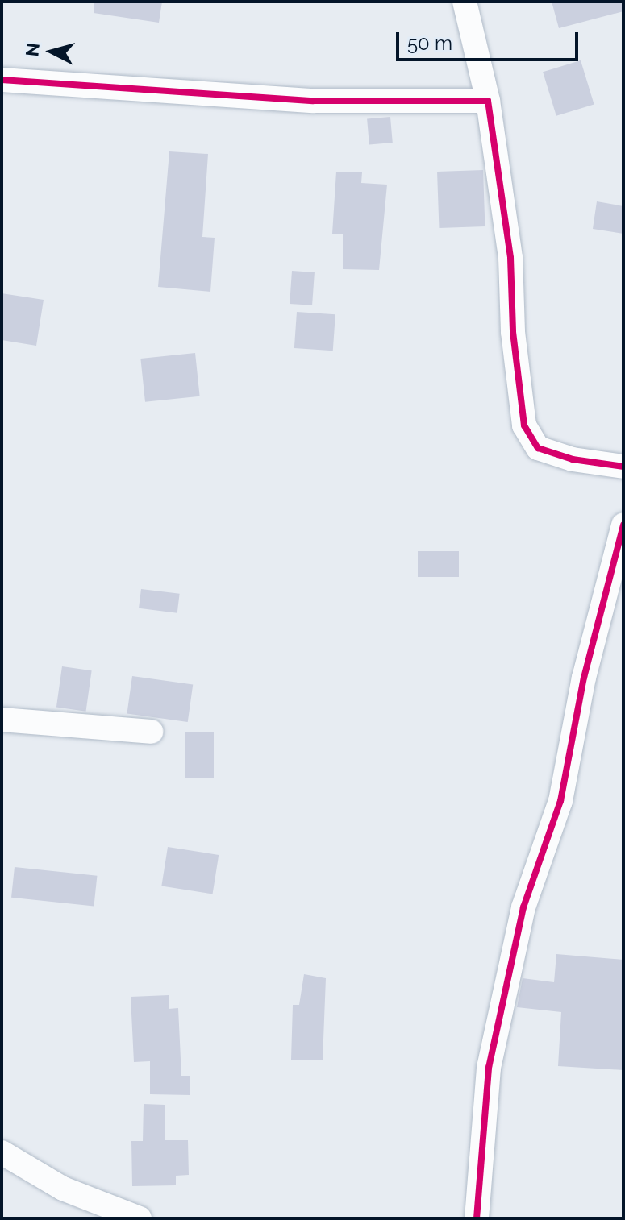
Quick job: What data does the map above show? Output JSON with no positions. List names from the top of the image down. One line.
{"scale_bar":"50 m","north":"left"}
